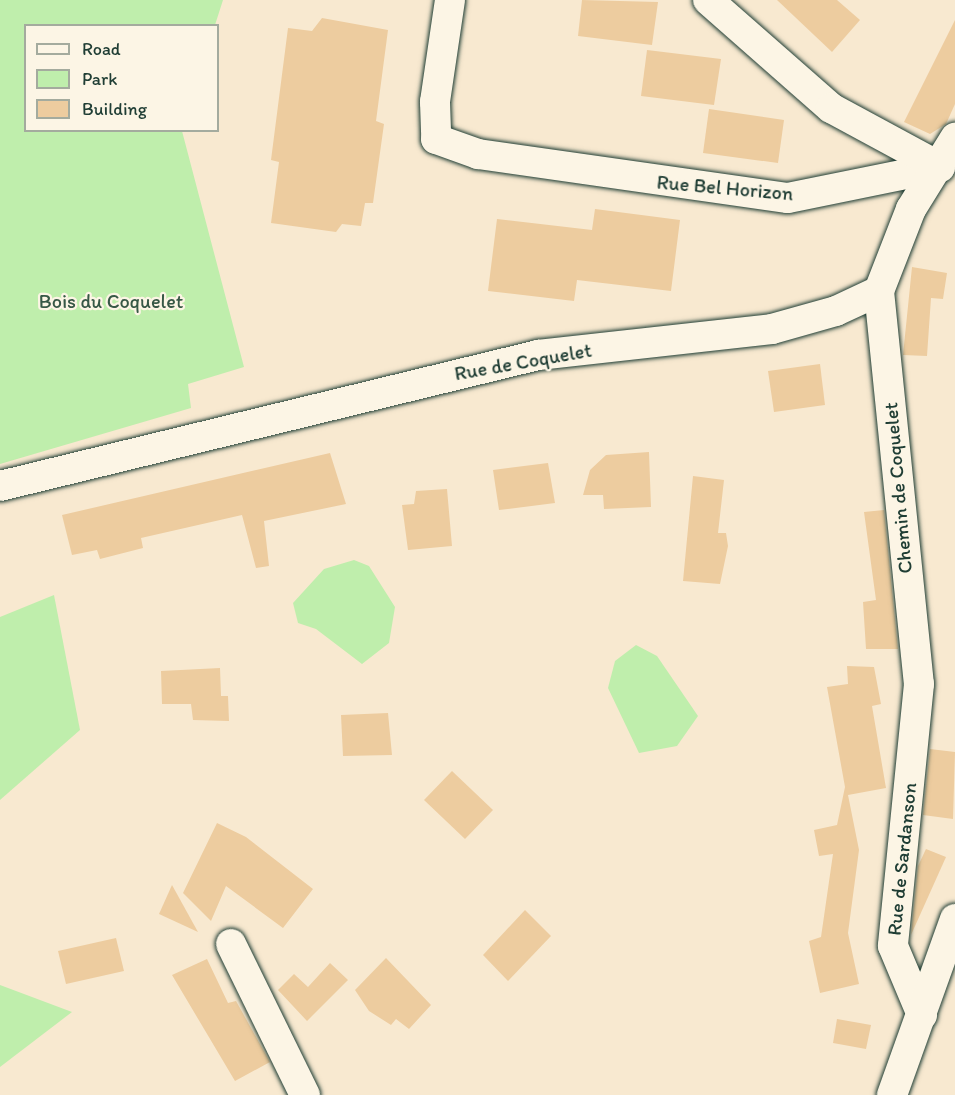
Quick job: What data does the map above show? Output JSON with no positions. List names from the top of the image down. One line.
{"streets":{"street":["Rue Bel Horizon","Rue de Coquelet","Chemin de Coquelet","Rue de Sardanson"]},"crossings":[["Rue de Coquelet","Chemin de Coquelet"],["Chemin de Coquelet","Rue de Sardanson"]],"parks":["Bois du Coquelet"],"legend":["Road","Park","Building"]}
